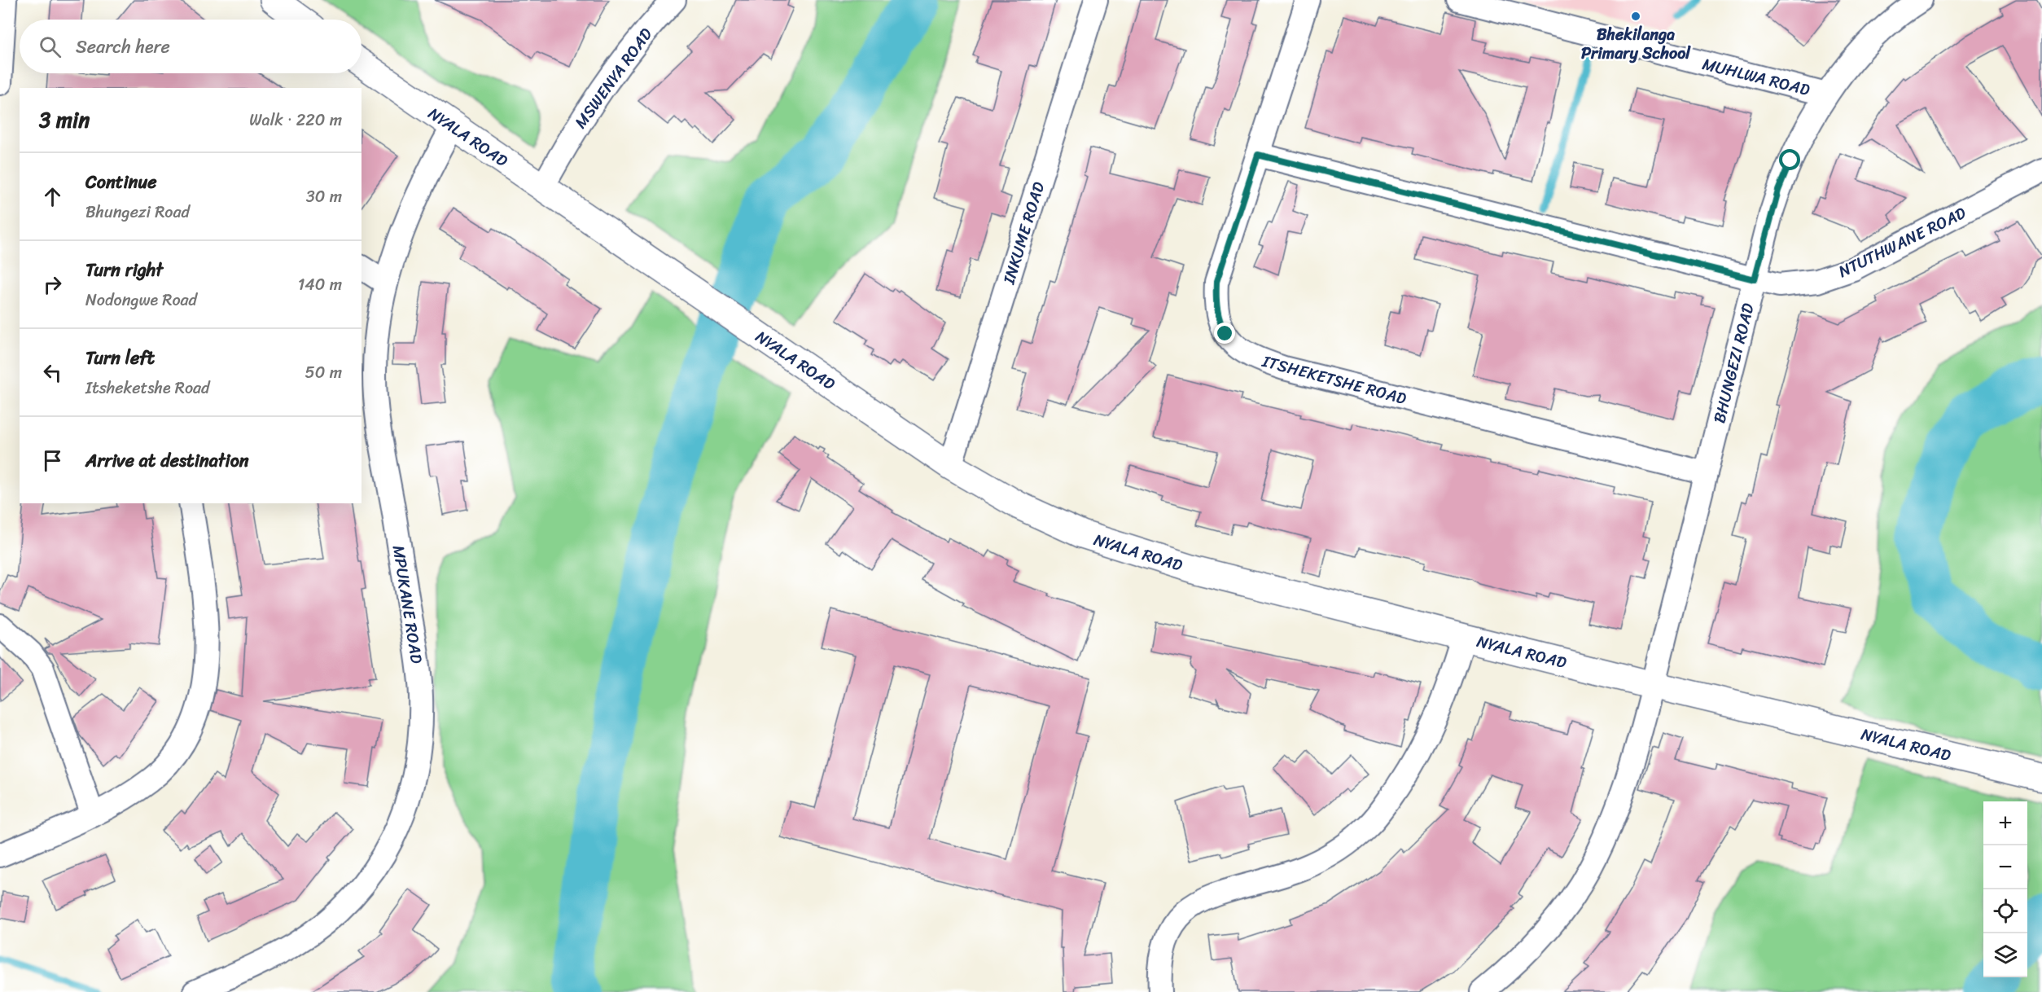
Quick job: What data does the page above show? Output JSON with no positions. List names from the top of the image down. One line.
{"streets":{"street":["MUHLWA ROAD","MSWENYA ROAD","NYALA ROAD","INKUME ROAD","NTUTHWANE ROAD","BHUNGEZI ROAD","ITSHEKETSHE ROAD","MPUKANE ROAD"]},"crossings":[["MUHLWA ROAD","BHUNGEZI ROAD"],["MSWENYA ROAD","NYALA ROAD"],["NYALA ROAD","INKUME ROAD"],["NYALA ROAD","BHUNGEZI ROAD"],["NYALA ROAD","MPUKANE ROAD"],["NTUTHWANE ROAD","BHUNGEZI ROAD"],["NTUTHWANE ROAD","ITSHEKETSHE ROAD"],["BHUNGEZI ROAD","ITSHEKETSHE ROAD"]],"places":["Bhekilanga Primary School"],"page":{"search":"Search here","heading":["3 min","Walk · 220 m"],"list":[["Continue","Bhungezi Road","30 m"],["Turn right","Nodongwe Road","140 m"],["Turn left","Itsheketshe Road","50 m"],"Arrive at destination"],"map_buttons":["+","−"]}}
